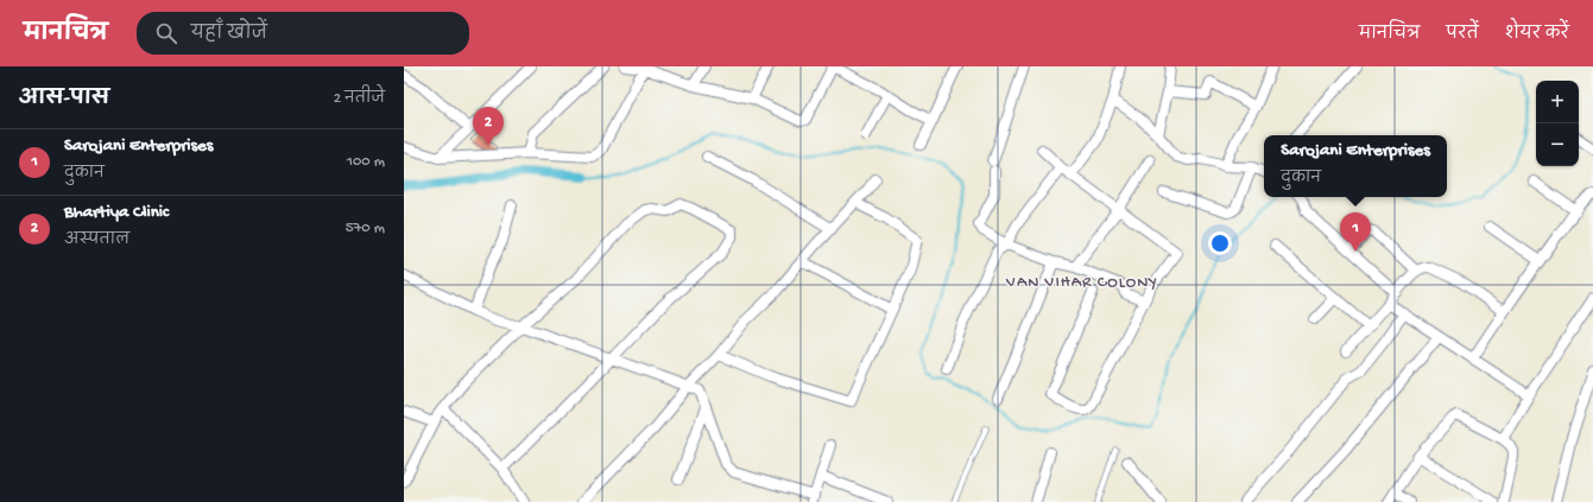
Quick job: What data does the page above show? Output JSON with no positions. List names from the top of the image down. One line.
{"districts":["VAN VIHAR COLONY"],"page":{"header":"मानचित्र","search":"यहाँ खोजें","nav":["मानचित्र","परतें","शेयर करें"],"heading":["आस-पास","2 नतीजे"],"map_buttons":["+","−"],"pins":["2","1"],"list":[{"mark":"1","name":"Sarojani Enterprises","note":"दुकान","value":"100 m"},{"mark":"2","name":"Bhartiya Clinic","note":"अस्पताल","value":"570 m"}],"popup":["Sarojani Enterprises","दुकान"]}}
